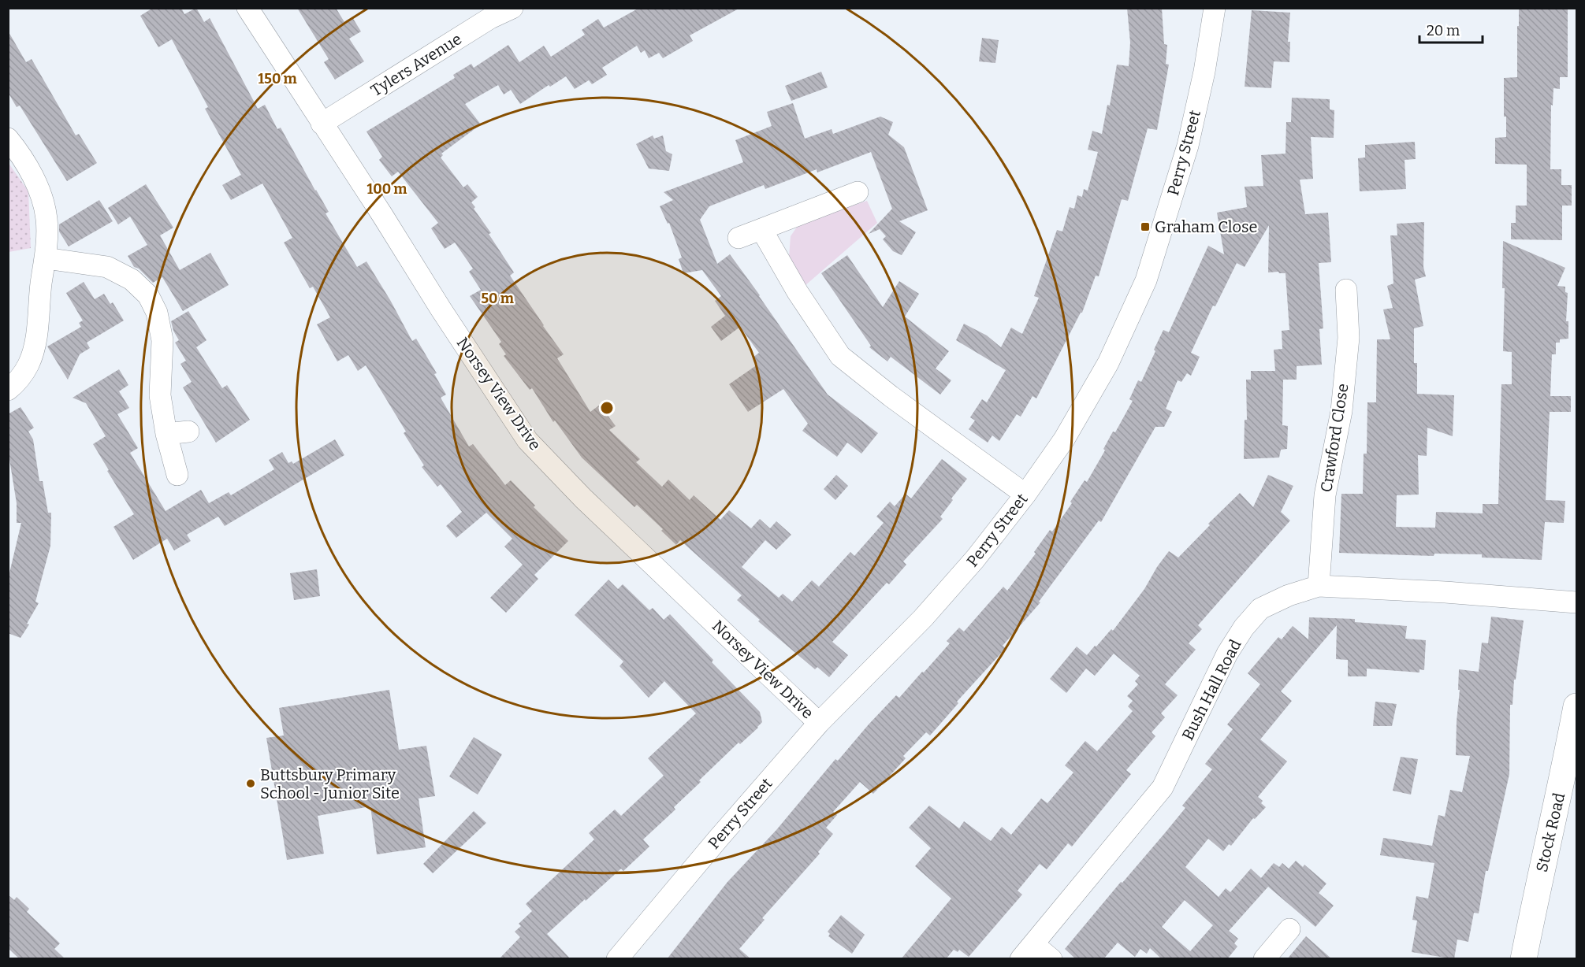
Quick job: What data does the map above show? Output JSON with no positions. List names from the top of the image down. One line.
{"streets":{"main road":["Stock Road"],"street":["Tylers Avenue","Perry Street","Norsey View Drive","Crawford Close","Bush Hall Road"]},"crossings":[["Tylers Avenue","Norsey View Drive"],["Perry Street","Norsey View Drive"],["Crawford Close","Bush Hall Road"]],"places":{"transit":["Graham Close"],"other":["Buttsbury Primary School - Junior Site"]},"scale_bar":"20 m","rings":["150 m","100 m","50 m"]}
